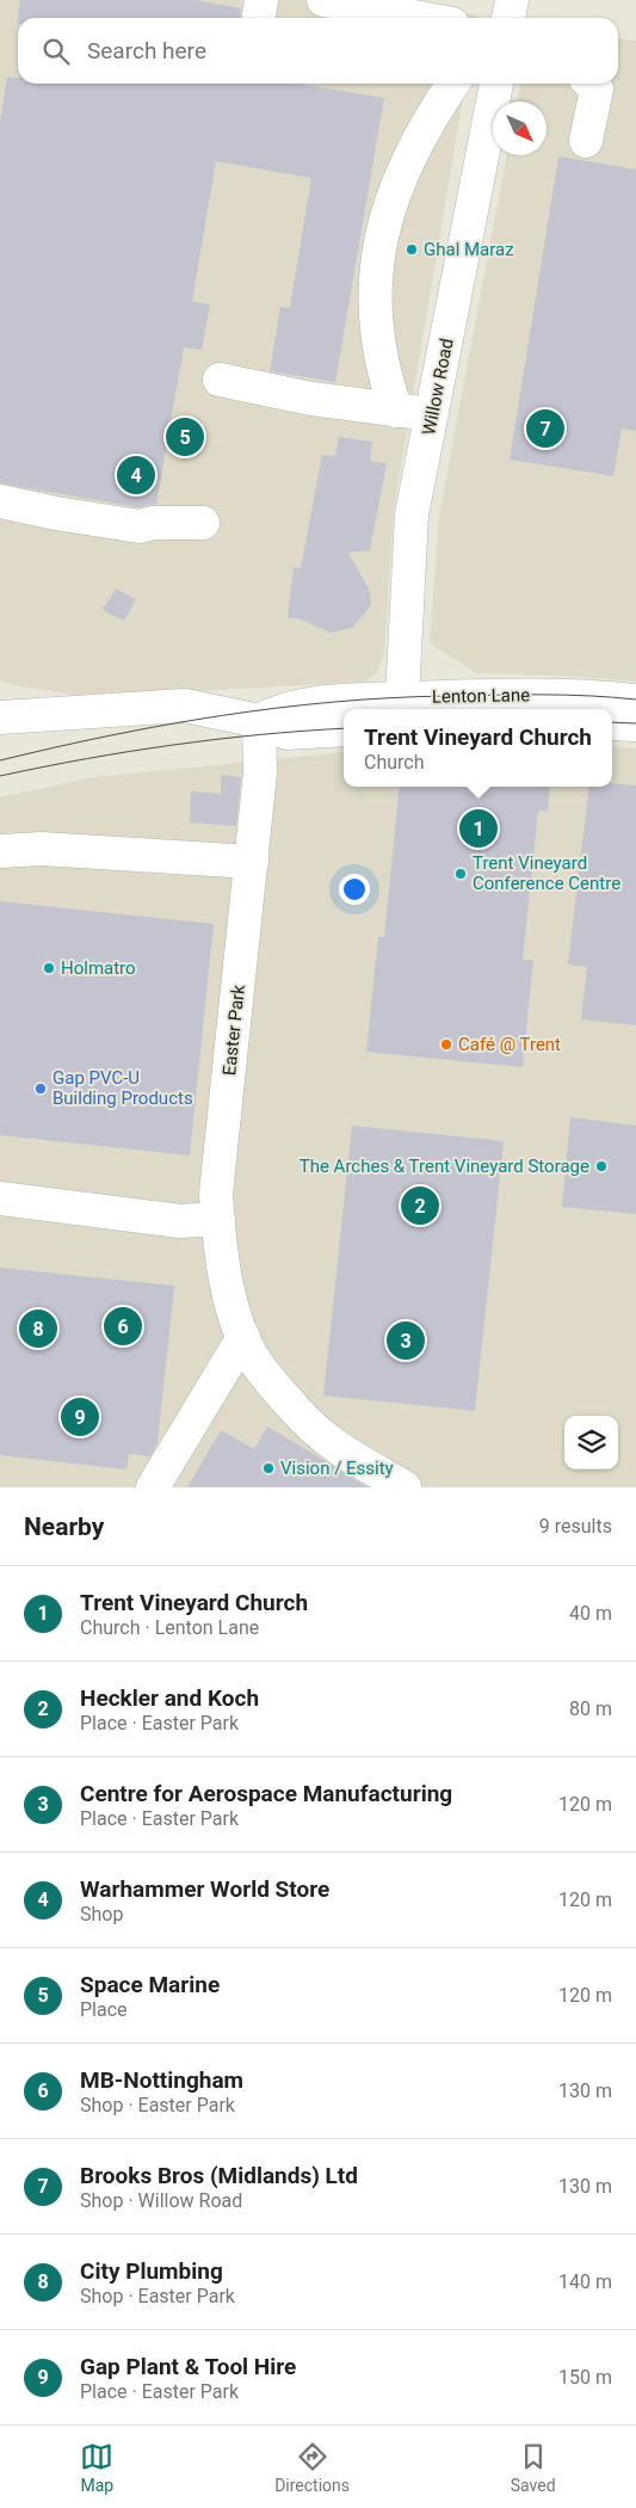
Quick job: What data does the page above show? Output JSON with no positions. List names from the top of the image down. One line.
{"streets":{"street":["Willow Road","Lenton Lane","Easter Park"]},"crossings":[["Willow Road","Lenton Lane"],["Lenton Lane","Easter Park"]],"places":["Ghal Maraz","Trent Vineyard Conference Centre","Holmatro","Café @ Trent","Gap PVC-U Building Products","The Arches & Trent Vineyard Storage","Vision / Essity"],"north":"bottom right","page":{"search":"Search here","pins":["7","5","4","1","2","6","8","3","9"],"popup":["Trent Vineyard Church","Church"],"heading":["Nearby","9 results"],"list":[{"mark":"1","name":"Trent Vineyard Church","note":"Church · Lenton Lane","value":"40 m"},{"mark":"2","name":"Heckler and Koch","note":"Place · Easter Park","value":"80 m"},{"mark":"3","name":"Centre for Aerospace Manufacturing","note":"Place · Easter Park","value":"120 m"},{"mark":"4","name":"Warhammer World Store","note":"Shop","value":"120 m"},{"mark":"5","name":"Space Marine","note":"Place","value":"120 m"},{"mark":"6","name":"MB-Nottingham","note":"Shop · Easter Park","value":"130 m"},{"mark":"7","name":"Brooks Bros (Midlands) Ltd","note":"Shop · Willow Road","value":"130 m"},{"mark":"8","name":"City Plumbing","note":"Shop · Easter Park","value":"140 m"},{"mark":"9","name":"Gap Plant & Tool Hire","note":"Place · Easter Park","value":"150 m"}],"nav":["Map","Directions","Saved"]}}
